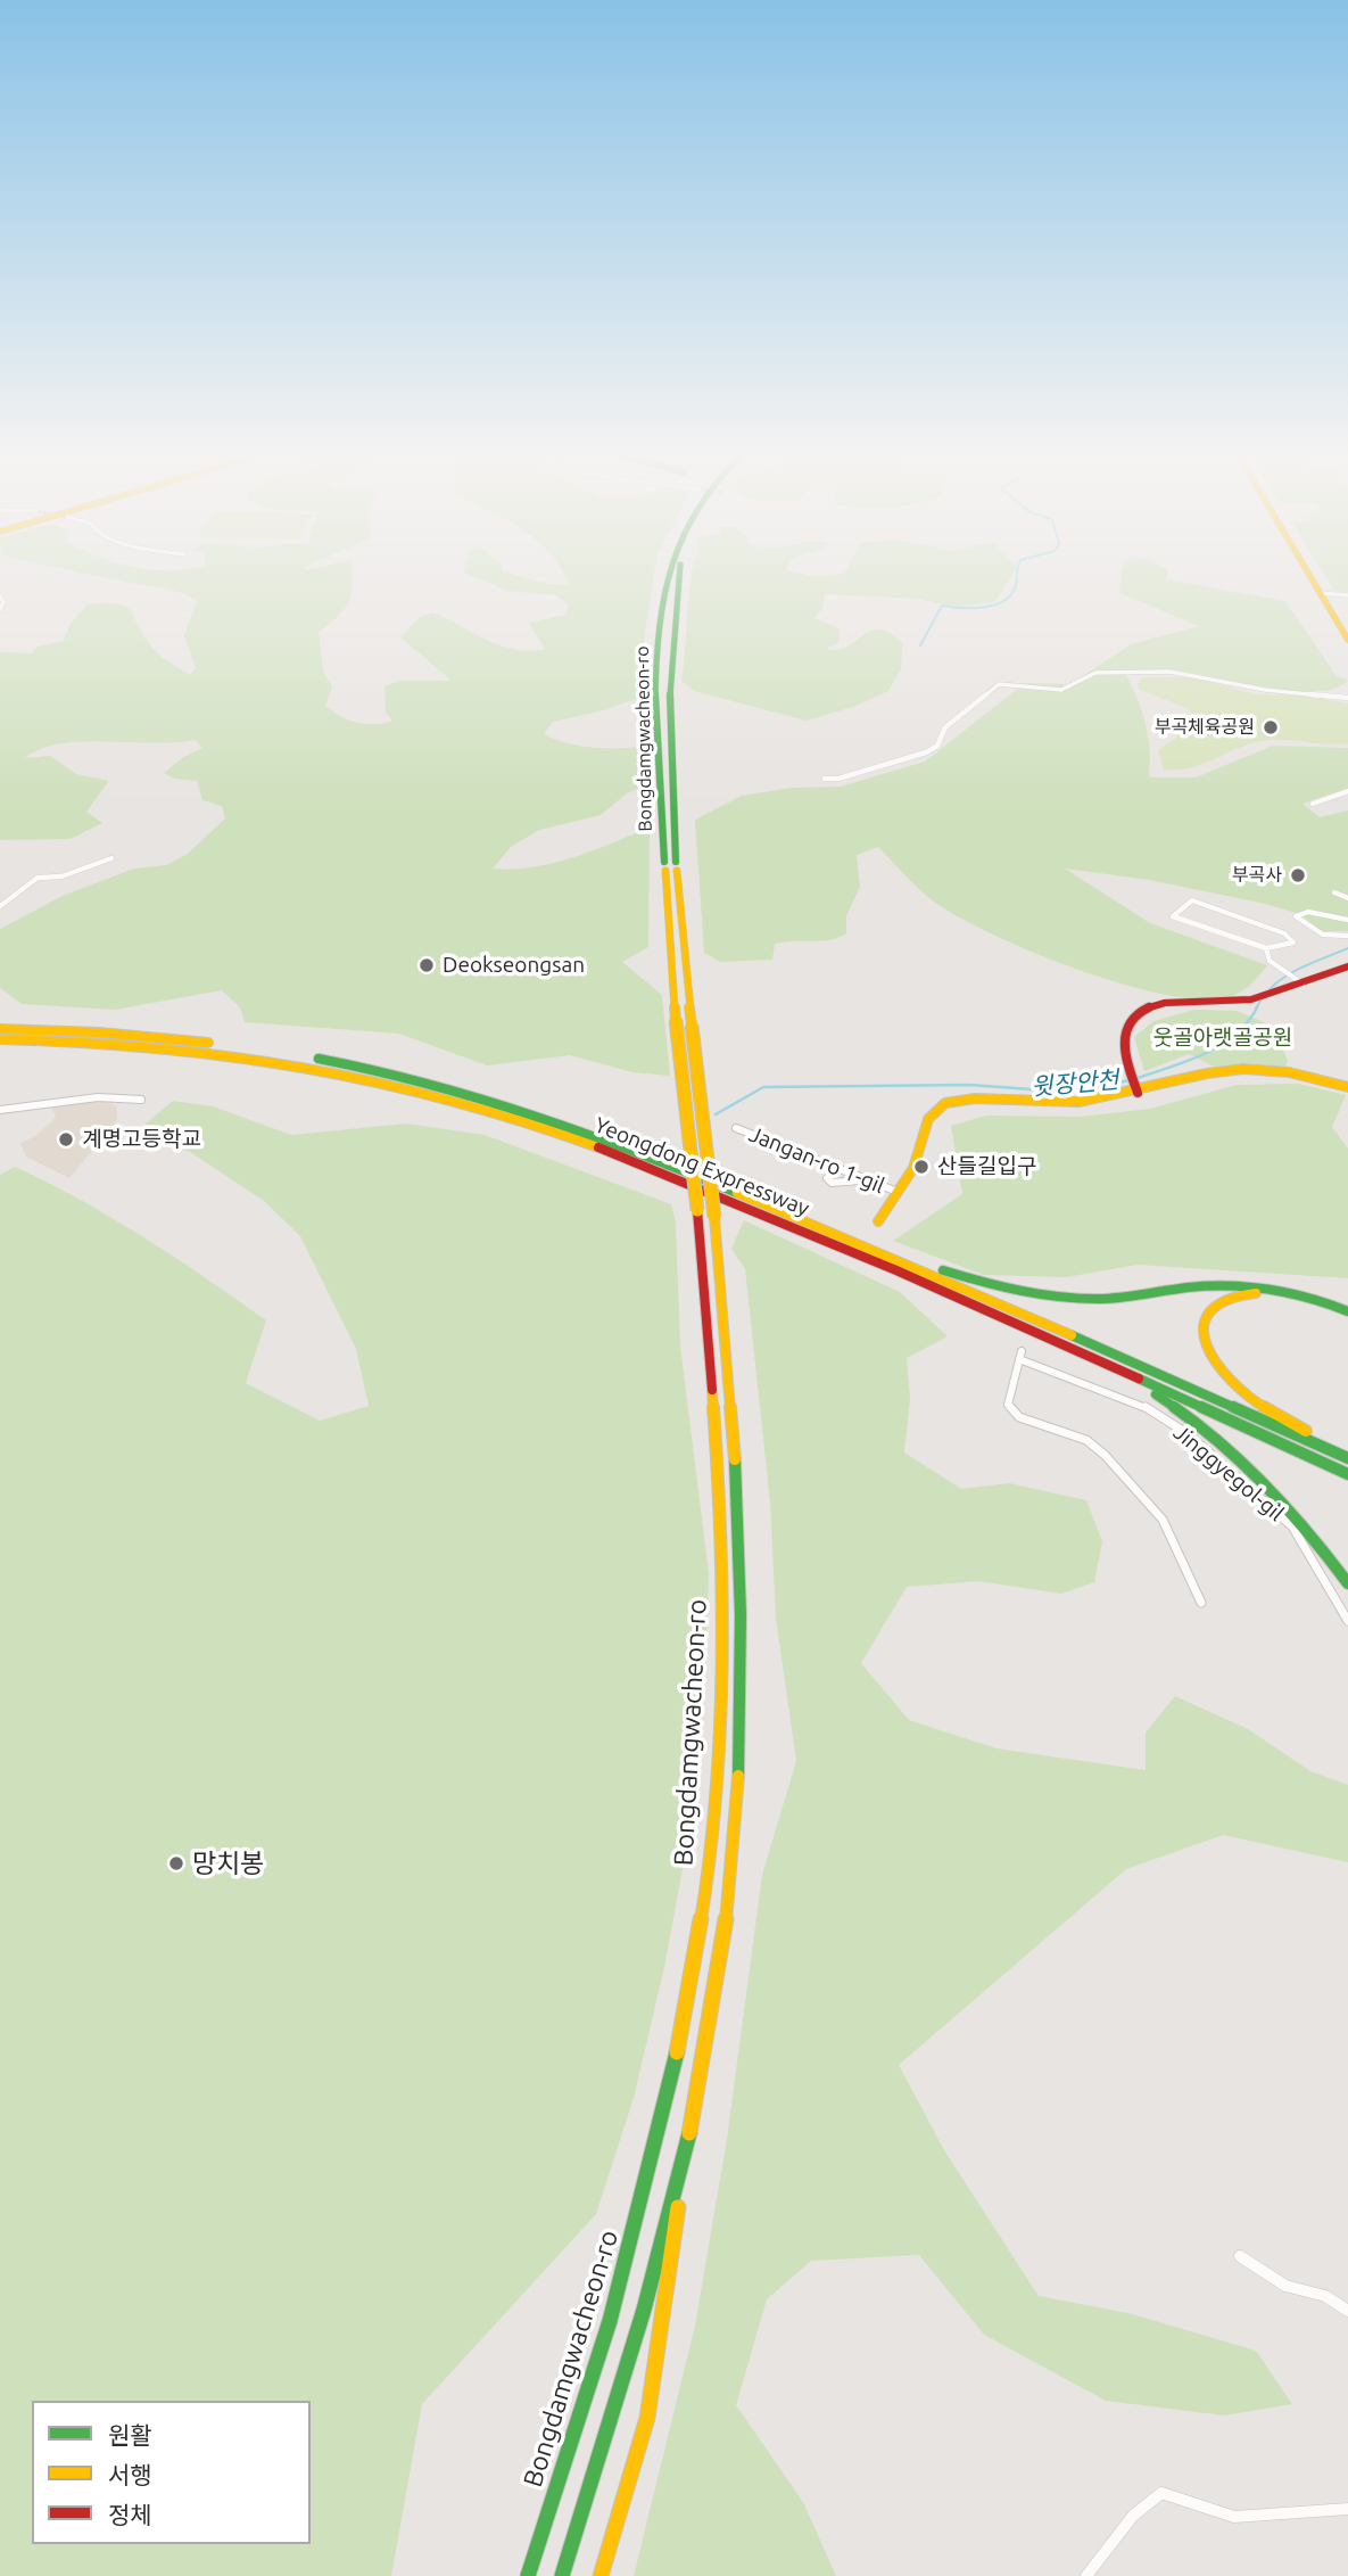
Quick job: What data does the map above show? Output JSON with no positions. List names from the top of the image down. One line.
{"streets":{"main road":["Bongdamgwacheon-ro","Yeongdong Expressway"],"street":["Jangan-ro 1-gil","Jinggyegol-gil"]},"water":["윗장안천"],"parks":["웃골아랫골공원"],"places":["부곡체육공원","부곡사","Deokseongsan","계명고등학교","산들길입구","망치봉"],"legend":["원활","서행","정체"]}
